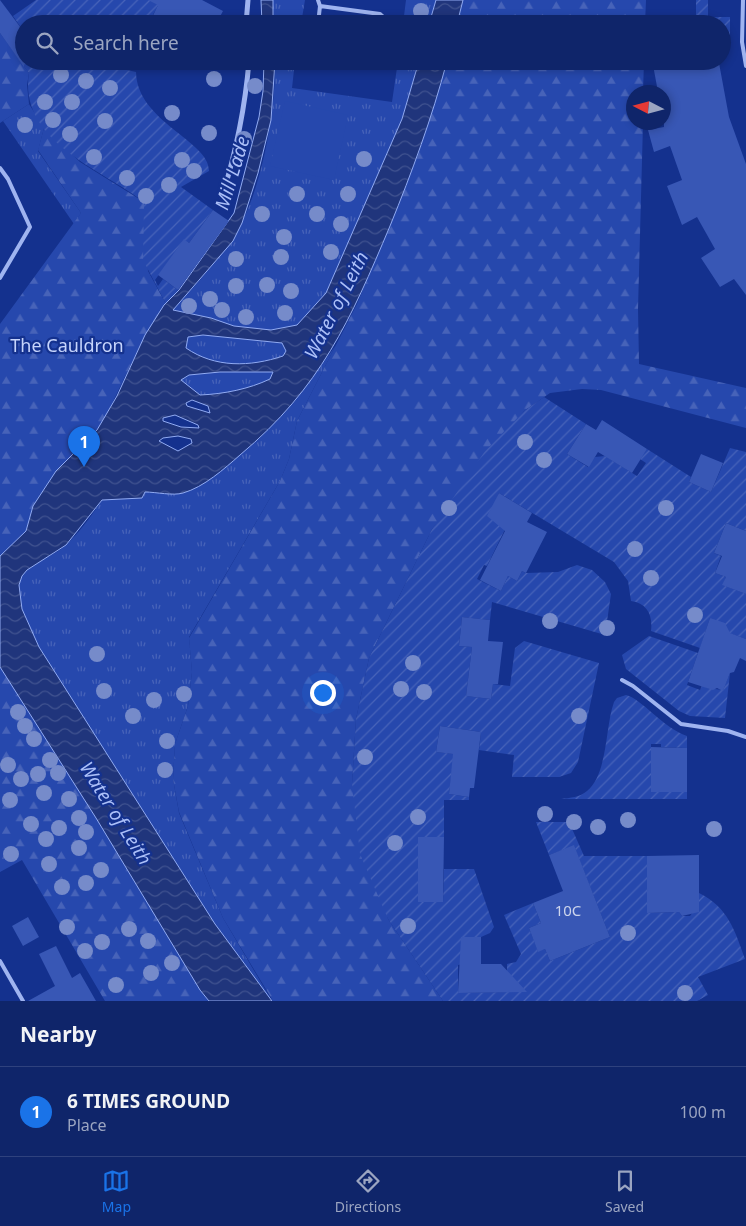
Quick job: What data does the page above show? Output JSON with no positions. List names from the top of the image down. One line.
{"water":["Mill Lade","Water of Leith"],"parks":["The Cauldron"],"house_numbers":["10C"],"north":"left","page":{"search":"Search here","pins":"1","heading":"Nearby","list":[{"mark":"1","name":"6 TIMES GROUND","note":"Place","value":"100 m"}],"nav":["Map","Directions","Saved"]}}
